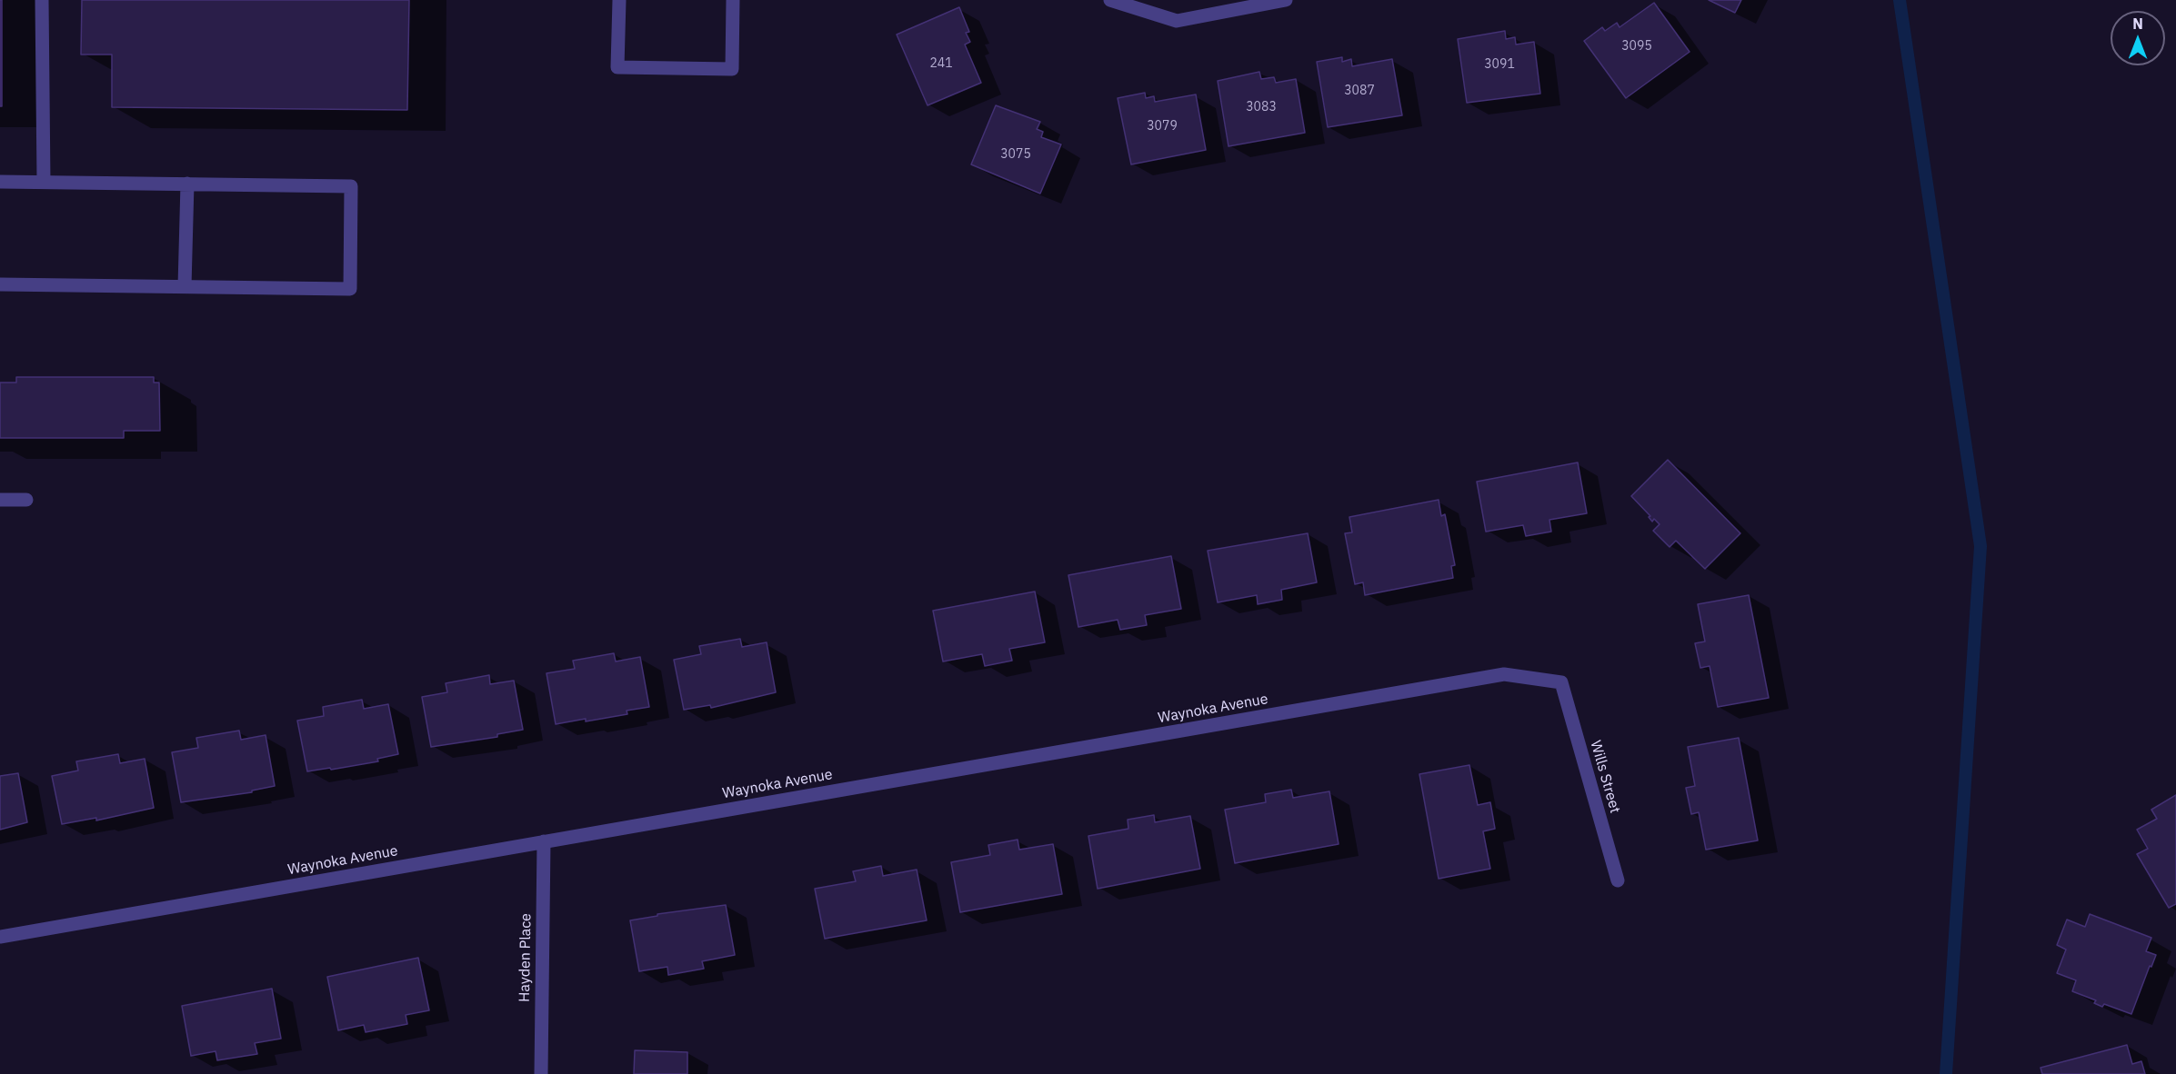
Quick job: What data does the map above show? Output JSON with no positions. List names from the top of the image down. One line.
{"streets":{"street":["Waynoka Avenue","Wills Street","Hayden Place"]},"crossings":[["Waynoka Avenue","Wills Street"],["Waynoka Avenue","Hayden Place"]],"house_numbers":["3095","241","3091","3087","3083","3079","3075"],"north":"top"}
